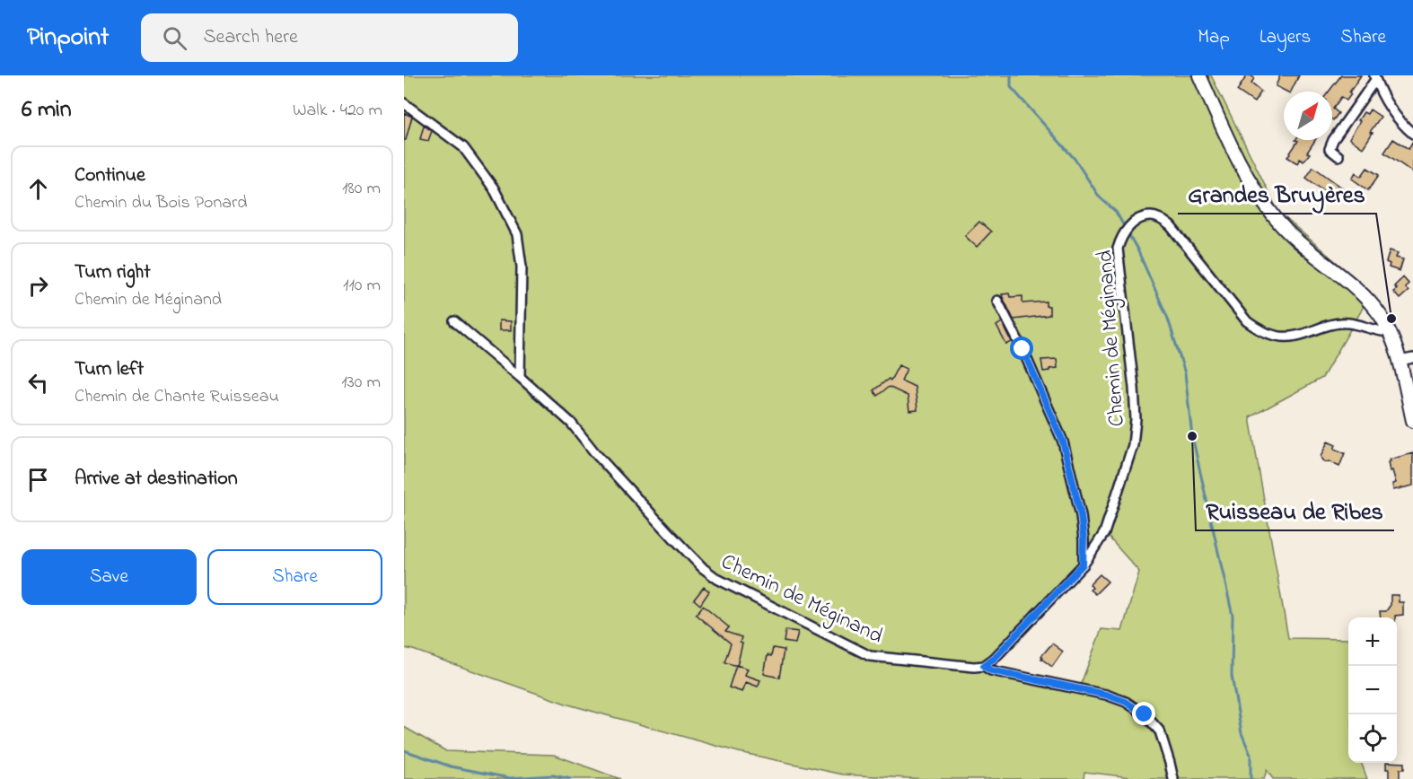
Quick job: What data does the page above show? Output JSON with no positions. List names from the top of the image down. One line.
{"streets":{"street":["Chemin de Méginand"]},"places":["Grandes Bruyères","Ruisseau de Ribes"],"north":"top right","page":{"header":"Pinpoint","search":"Search here","nav":["Map","Layers","Share"],"heading":["6 min","Walk · 420 m"],"list":[["Continue","Chemin du Bois Ponard","180 m"],["Turn right","Chemin de Méginand","110 m"],["Turn left","Chemin de Chante Ruisseau","130 m"],"Arrive at destination"],"buttons":["Save","Share"],"map_buttons":["+","−"]}}
